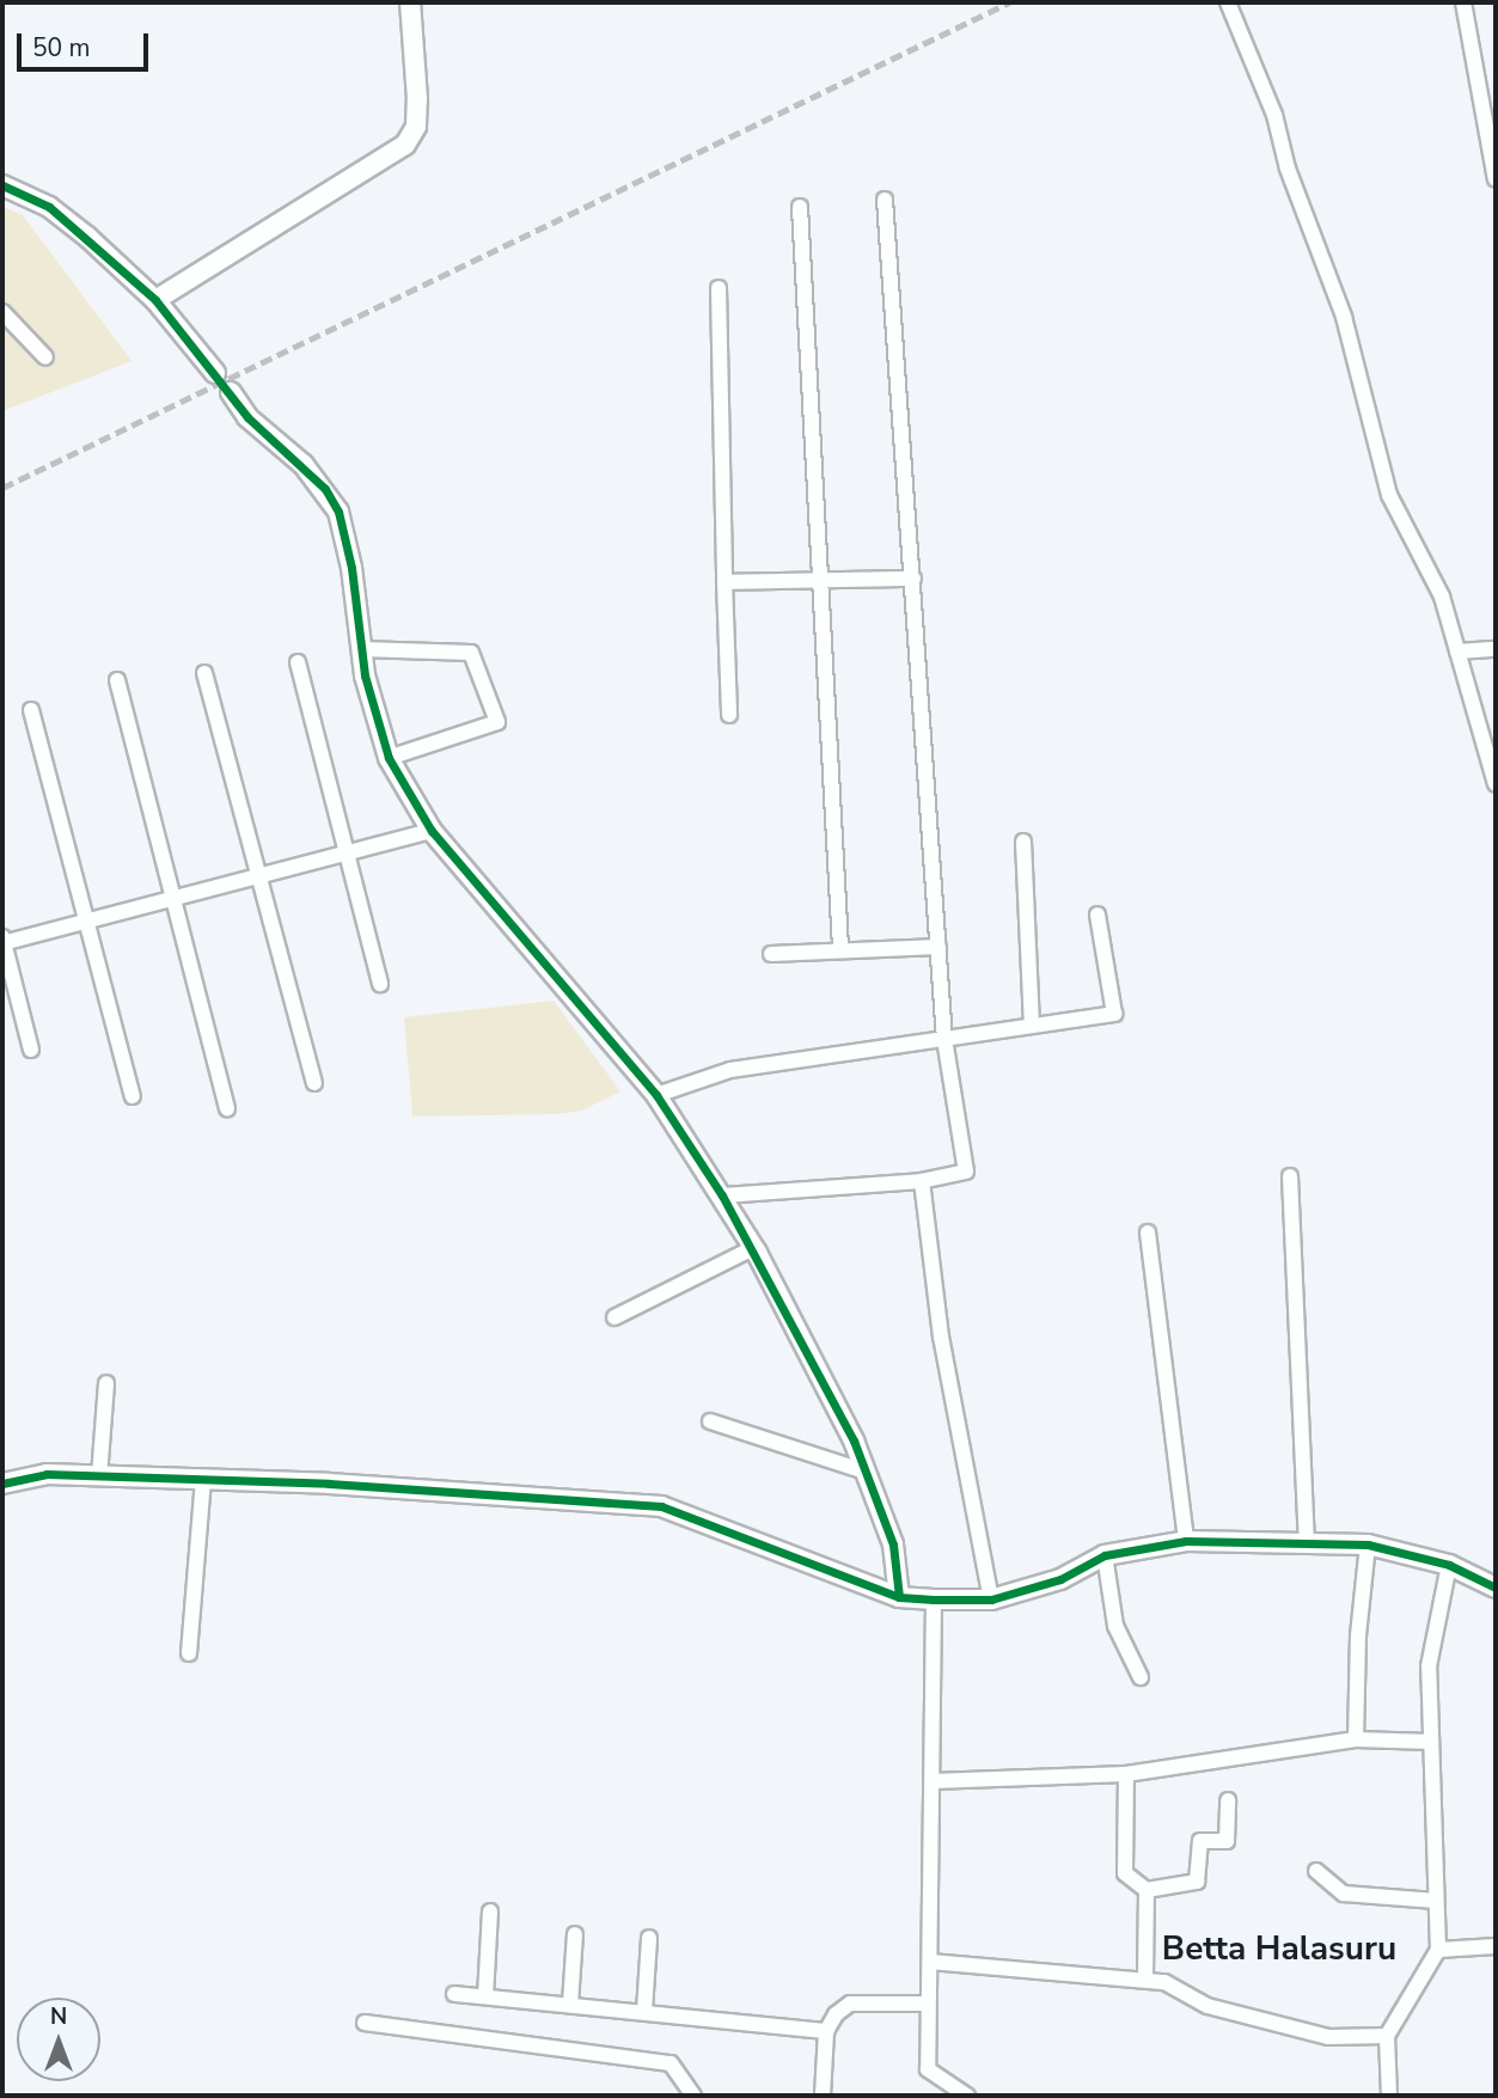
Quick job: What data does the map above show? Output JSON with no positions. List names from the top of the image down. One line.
{"districts":["Betta Halasuru"],"scale_bar":"50 m","north":"top"}
